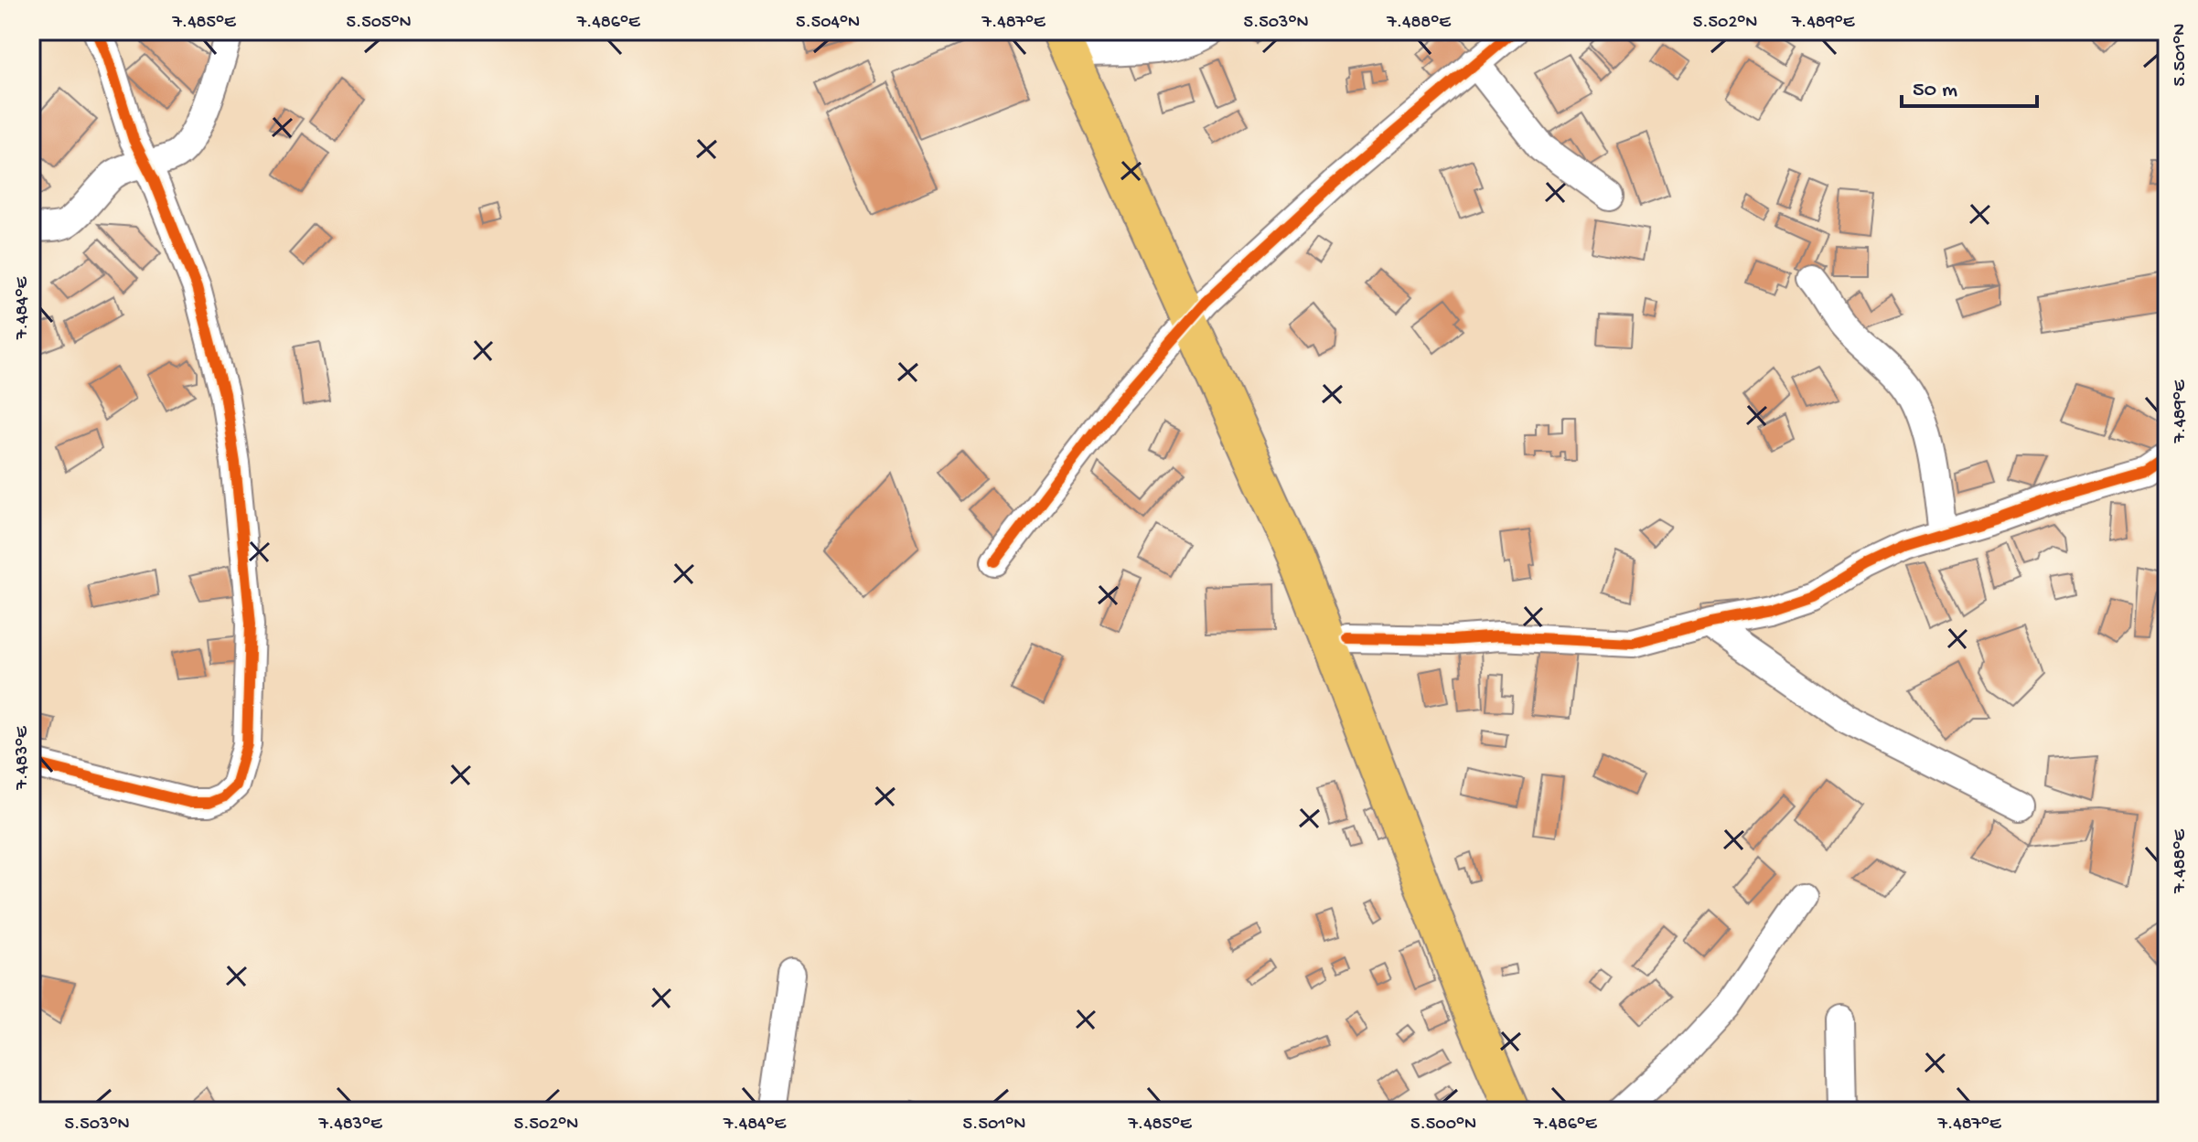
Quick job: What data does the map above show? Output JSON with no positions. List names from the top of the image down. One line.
{"scale_bar":"50 m","coordinates":["7.485°E","5.505°N","7.486°E","5.504°N","7.487°E","5.503°N","7.488°E","5.502°N","7.489°E","5.501°N","7.484°E","7.483°E","5.500°N"]}
